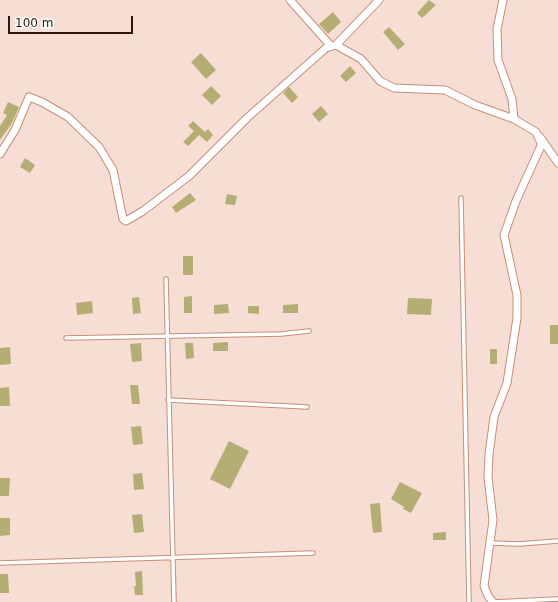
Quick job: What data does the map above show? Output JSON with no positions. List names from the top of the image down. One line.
{"scale_bar":"100 m"}
